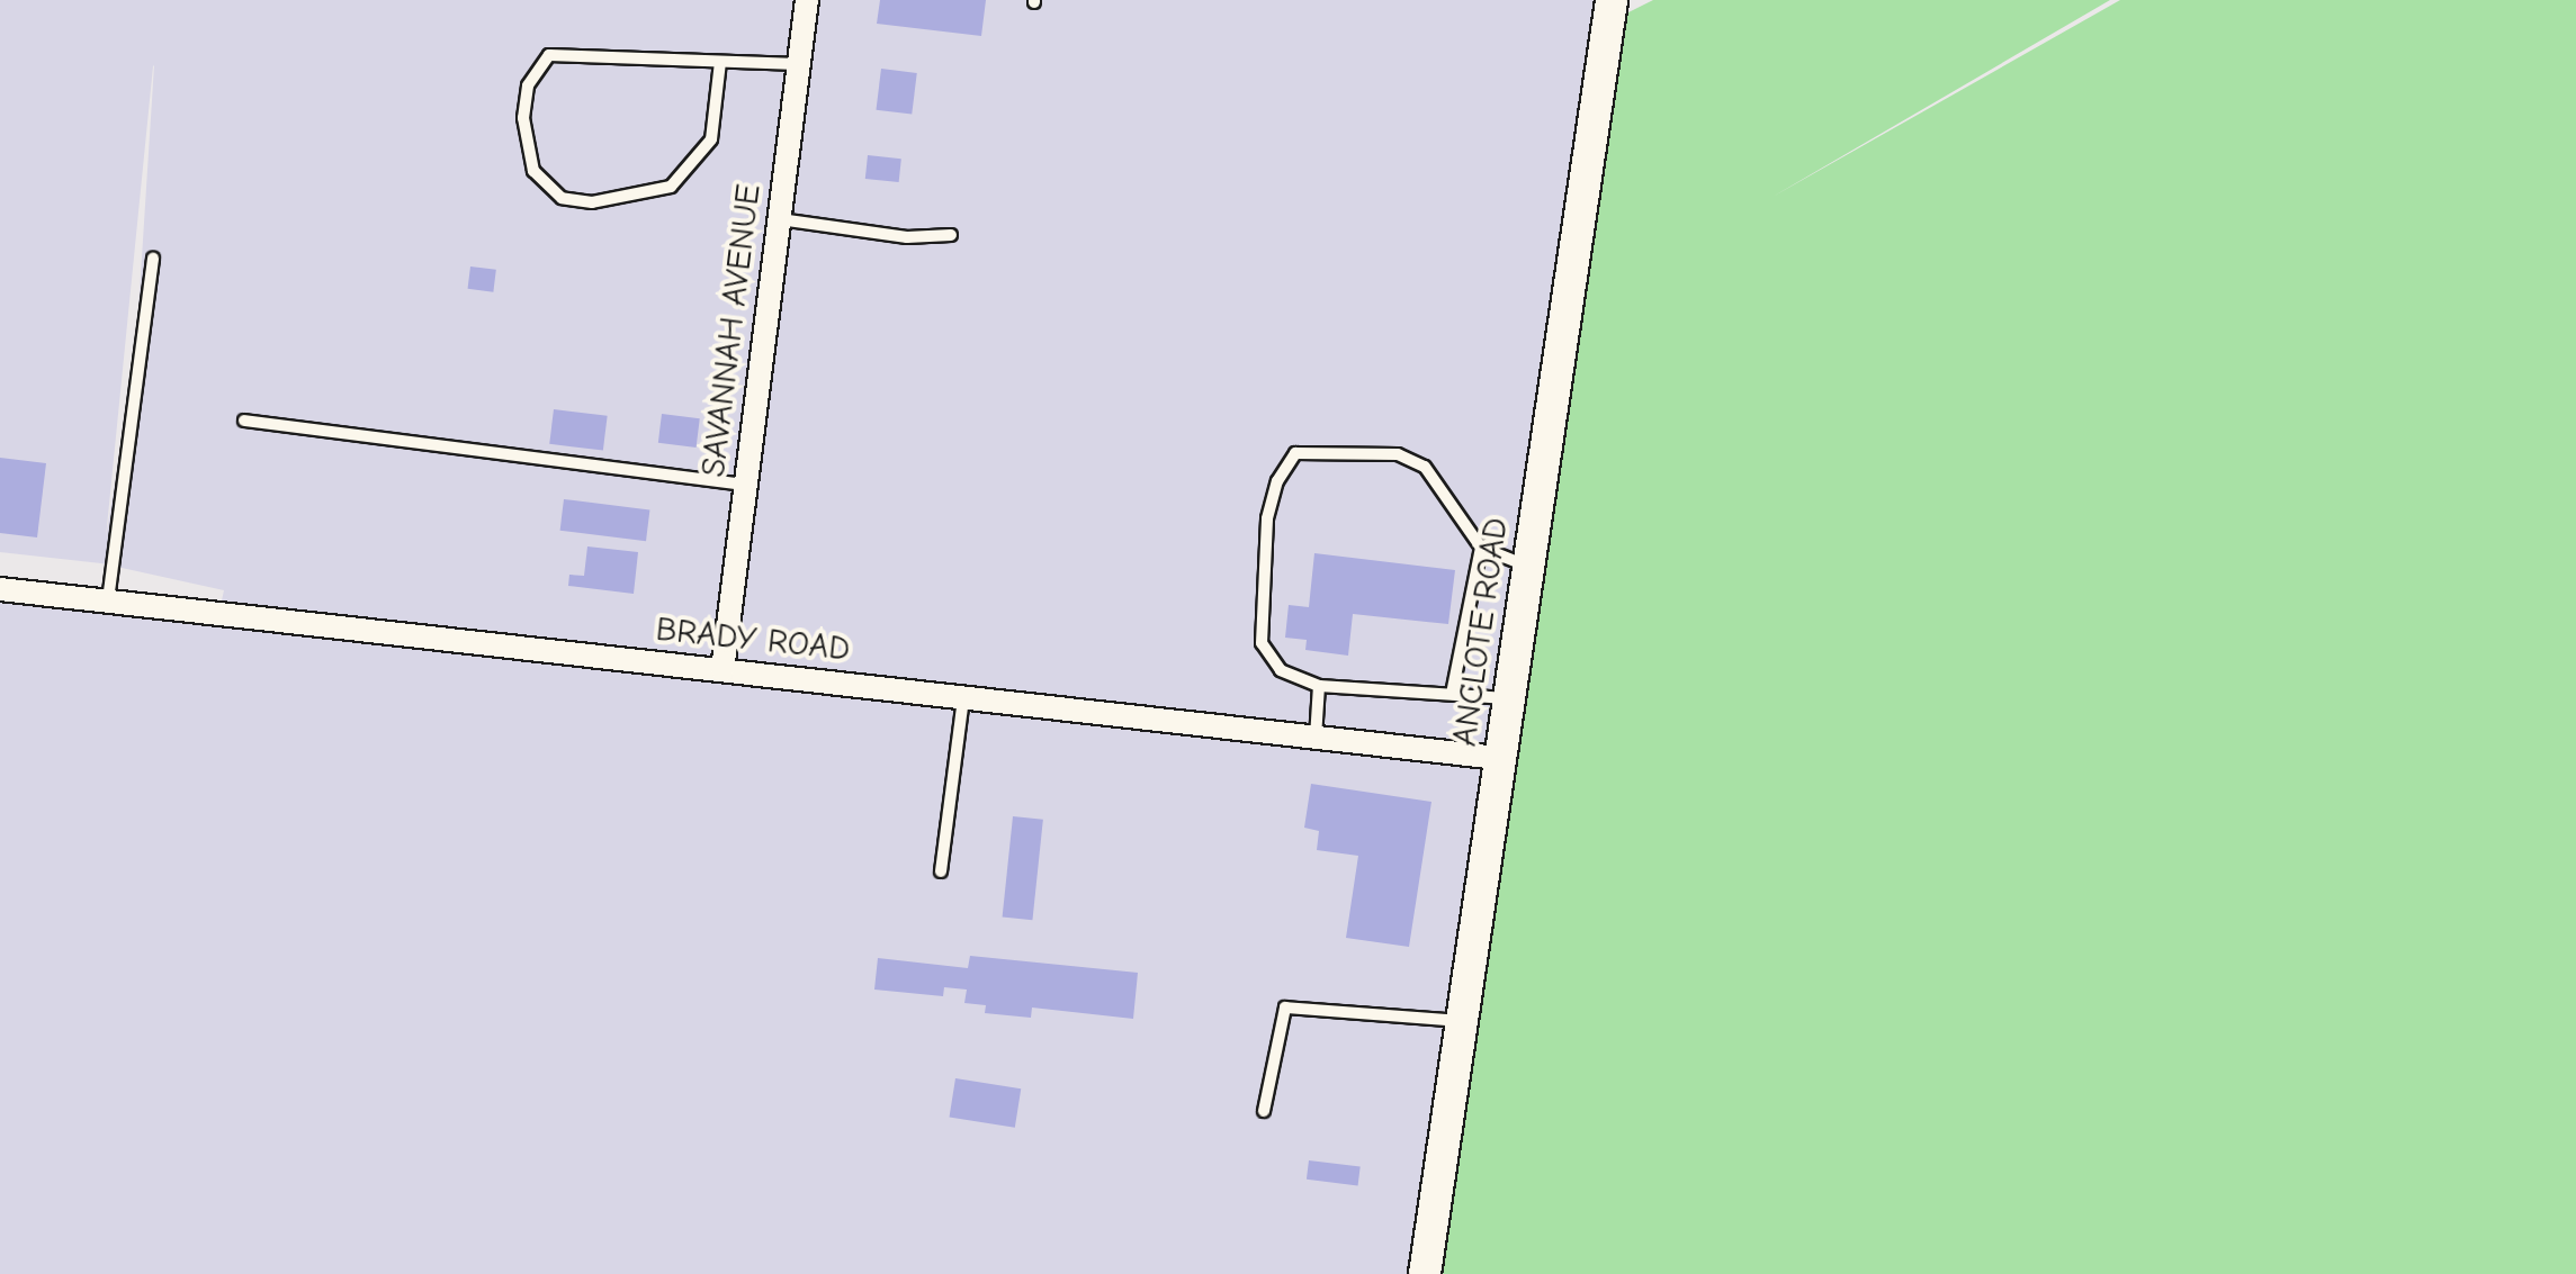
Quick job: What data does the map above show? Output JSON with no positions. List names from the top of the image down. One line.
{"streets":{"street":["SAVANNAH AVENUE","ANCLOTE ROAD","BRADY ROAD"]},"crossings":[["SAVANNAH AVENUE","BRADY ROAD"],["ANCLOTE ROAD","BRADY ROAD"]]}
